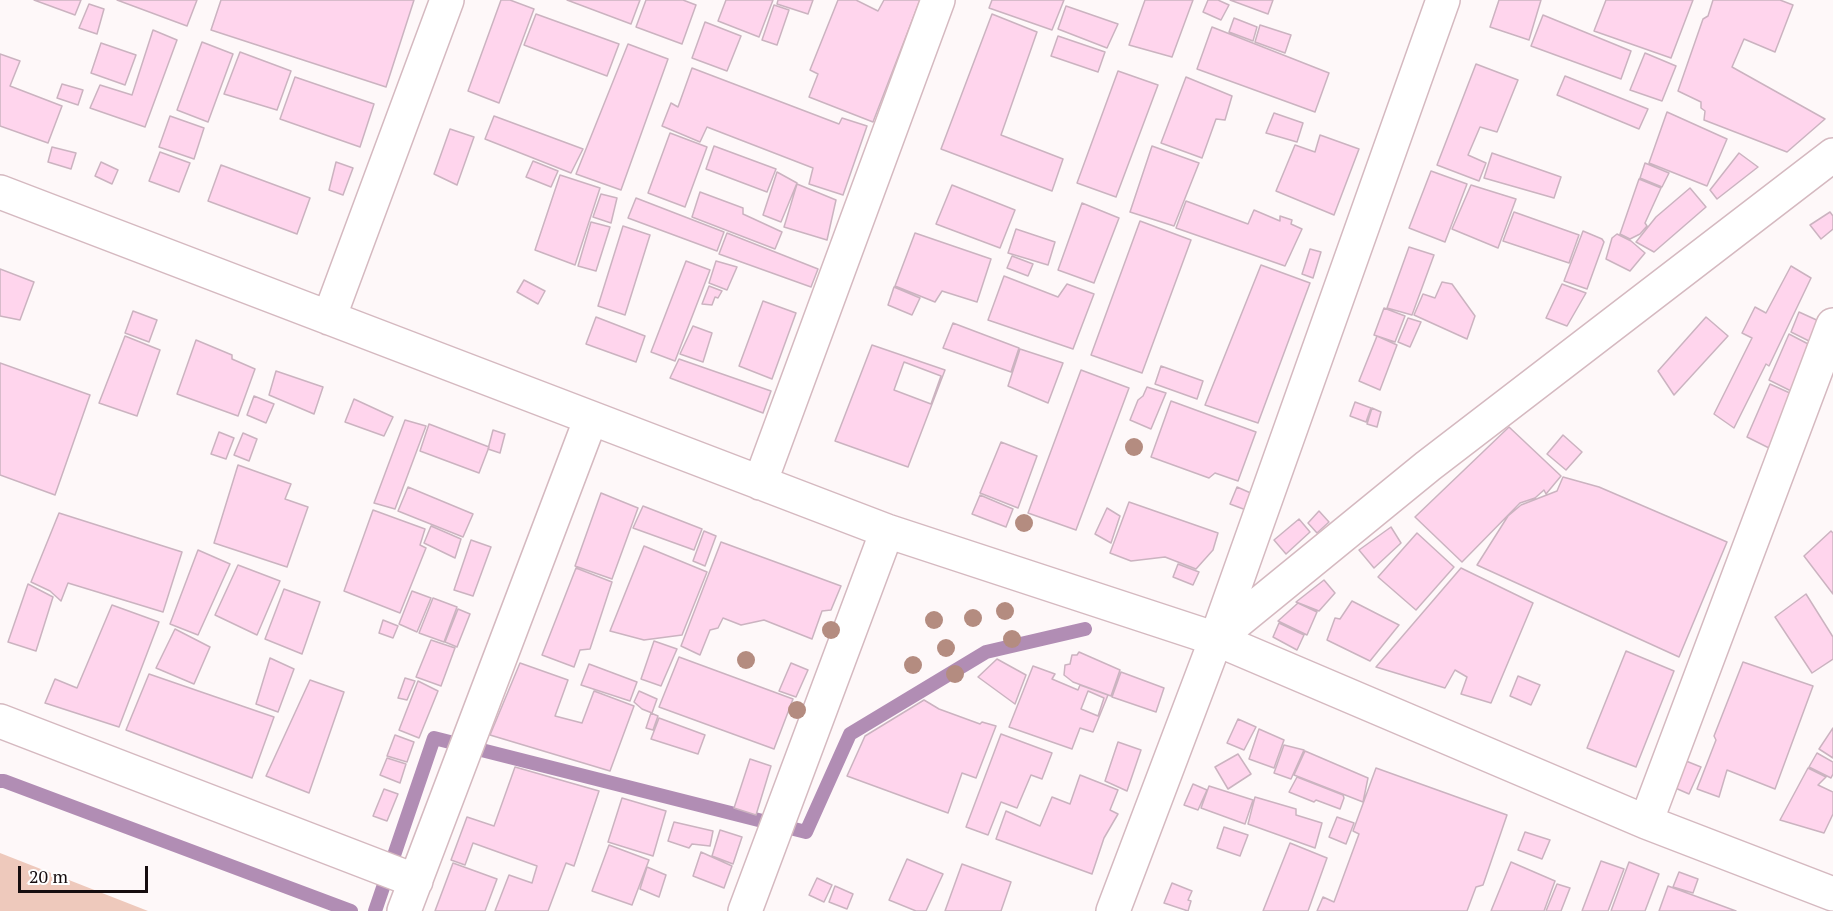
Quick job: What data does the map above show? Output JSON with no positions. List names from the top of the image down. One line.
{"scale_bar":"20 m"}
